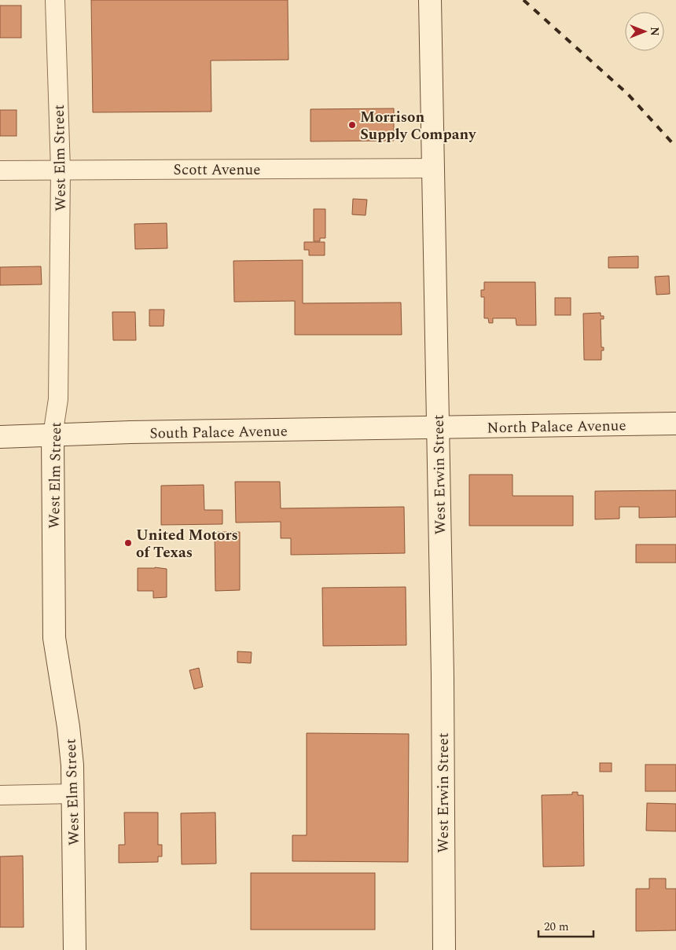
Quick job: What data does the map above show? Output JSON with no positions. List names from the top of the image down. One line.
{"streets":{"main road":["West Elm Street","North Palace Avenue","South Palace Avenue","West Erwin Street"],"street":["Scott Avenue"]},"crossings":[["West Elm Street","Scott Avenue"],["West Elm Street","South Palace Avenue"],["Scott Avenue","West Erwin Street"],["North Palace Avenue","South Palace Avenue"],["North Palace Avenue","West Erwin Street"],["South Palace Avenue","West Erwin Street"]],"places":["Morrison Supply Company","United Motors of Texas"],"scale_bar":"20 m","north":"right"}
